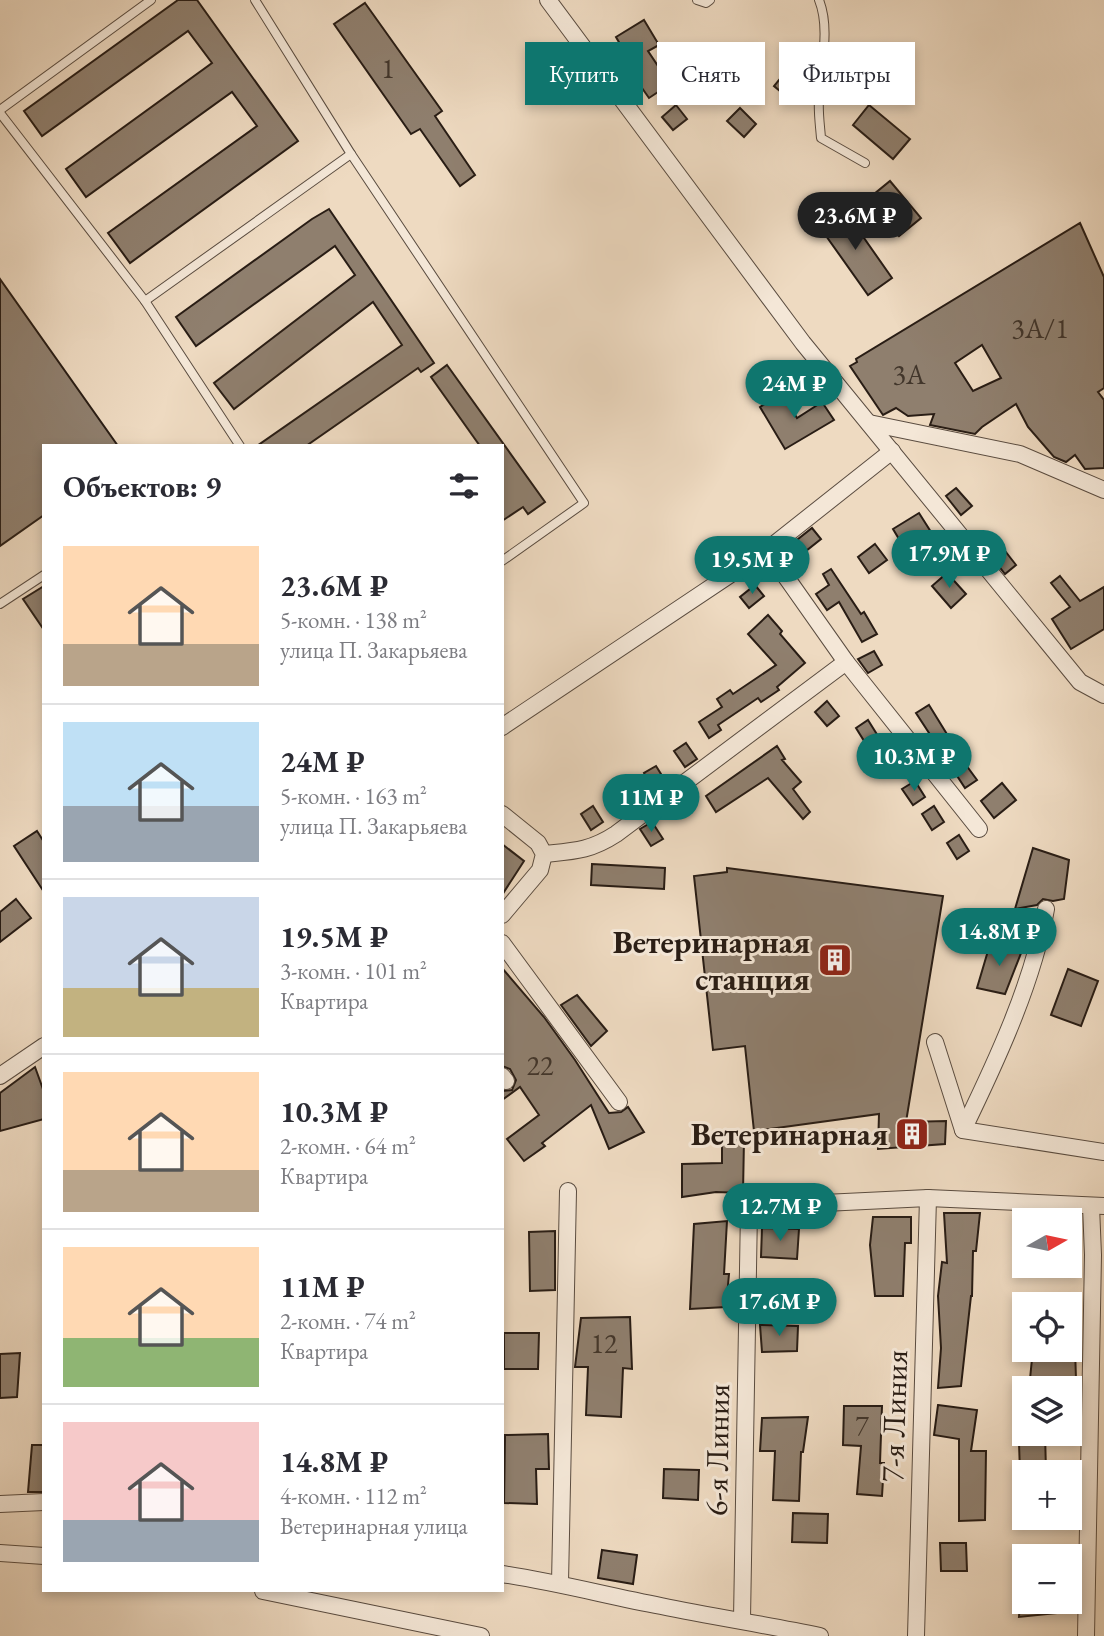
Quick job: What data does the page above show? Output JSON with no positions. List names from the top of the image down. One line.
{"streets":{"street":["7-я Линия","6-я Линия"]},"crossings":[["7-я Линия","6-я Линия"]],"places":{"building":["Ветеринарная станция","Ветеринарная"]},"house_numbers":["1","3А/1","3А","22","12","7"],"north":"right","page":{"chip":["Купить","Снять","Фильтры"],"price":["23.6M ₽","24M ₽","17.9M ₽","19.5M ₽","10.3M ₽","11M ₽","14.8M ₽","12.7M ₽","17.6M ₽"],"heading":"Объектов: 9","list":[{"name":"23.6M ₽","note":"5-комн. · 138 m² · улица П. Закарьяева"},{"name":"24M ₽","note":"5-комн. · 163 m² · улица П. Закарьяева"},{"name":"19.5M ₽","note":"3-комн. · 101 m² · Квартира"},{"name":"10.3M ₽","note":"2-комн. · 64 m² · Квартира"},{"name":"11M ₽","note":"2-комн. · 74 m² · Квартира"},{"name":"14.8M ₽","note":"4-комн. · 112 m² · Ветеринарная улица"}],"map_buttons":["+","−"]}}
